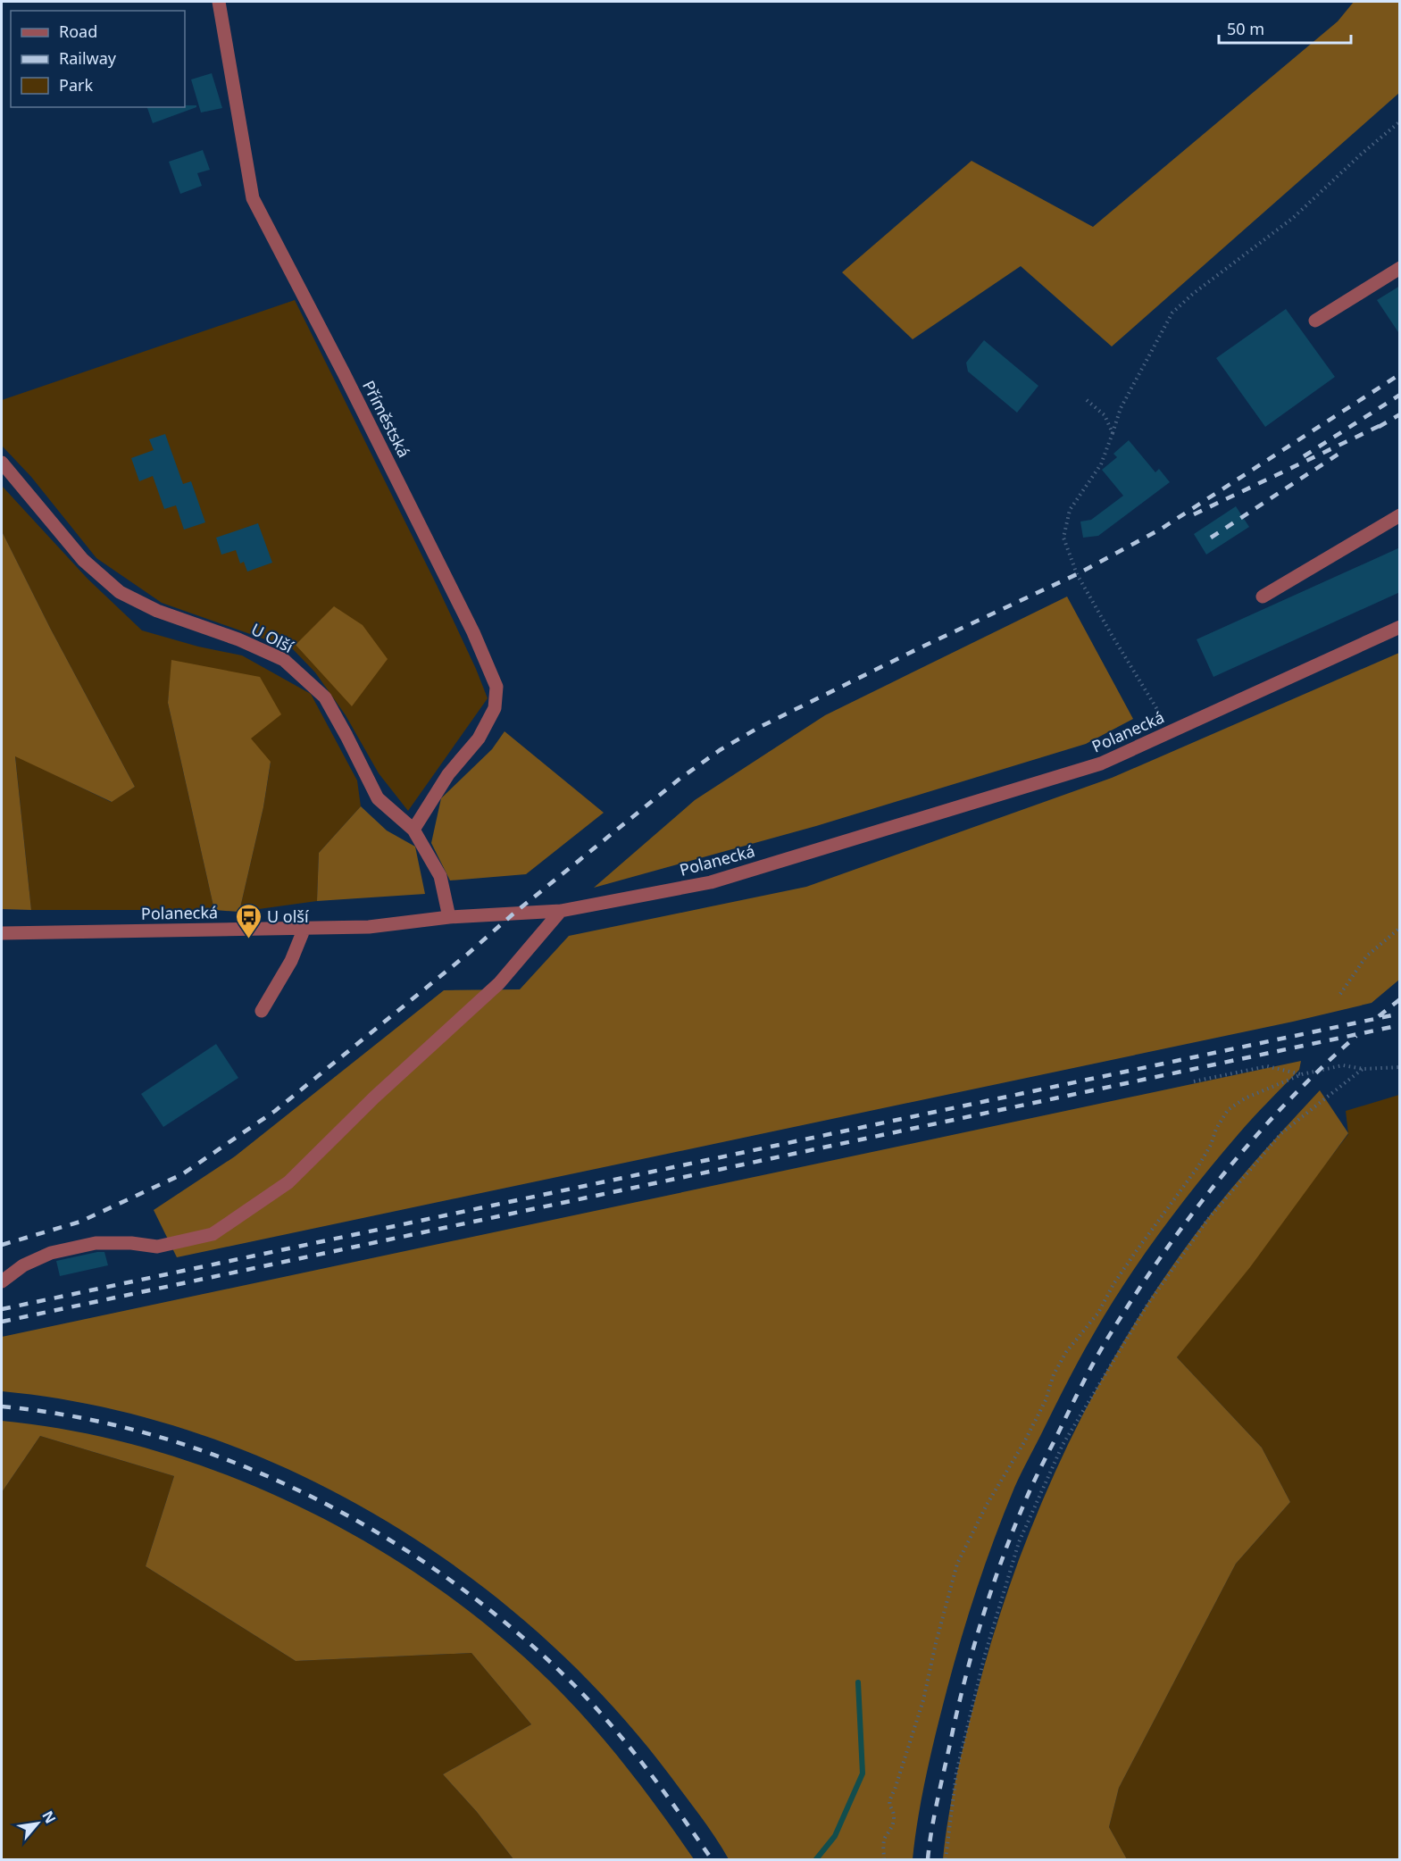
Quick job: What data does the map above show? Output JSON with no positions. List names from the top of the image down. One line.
{"streets":{"street":["Příměstská","U Olší","Polanecká"]},"crossings":[["Příměstská","U Olší"],["U Olší","Polanecká"]],"places":{"bus stop":["U olší"]},"legend":["Road","Railway","Park"],"scale_bar":"50 m","north":"top right"}
